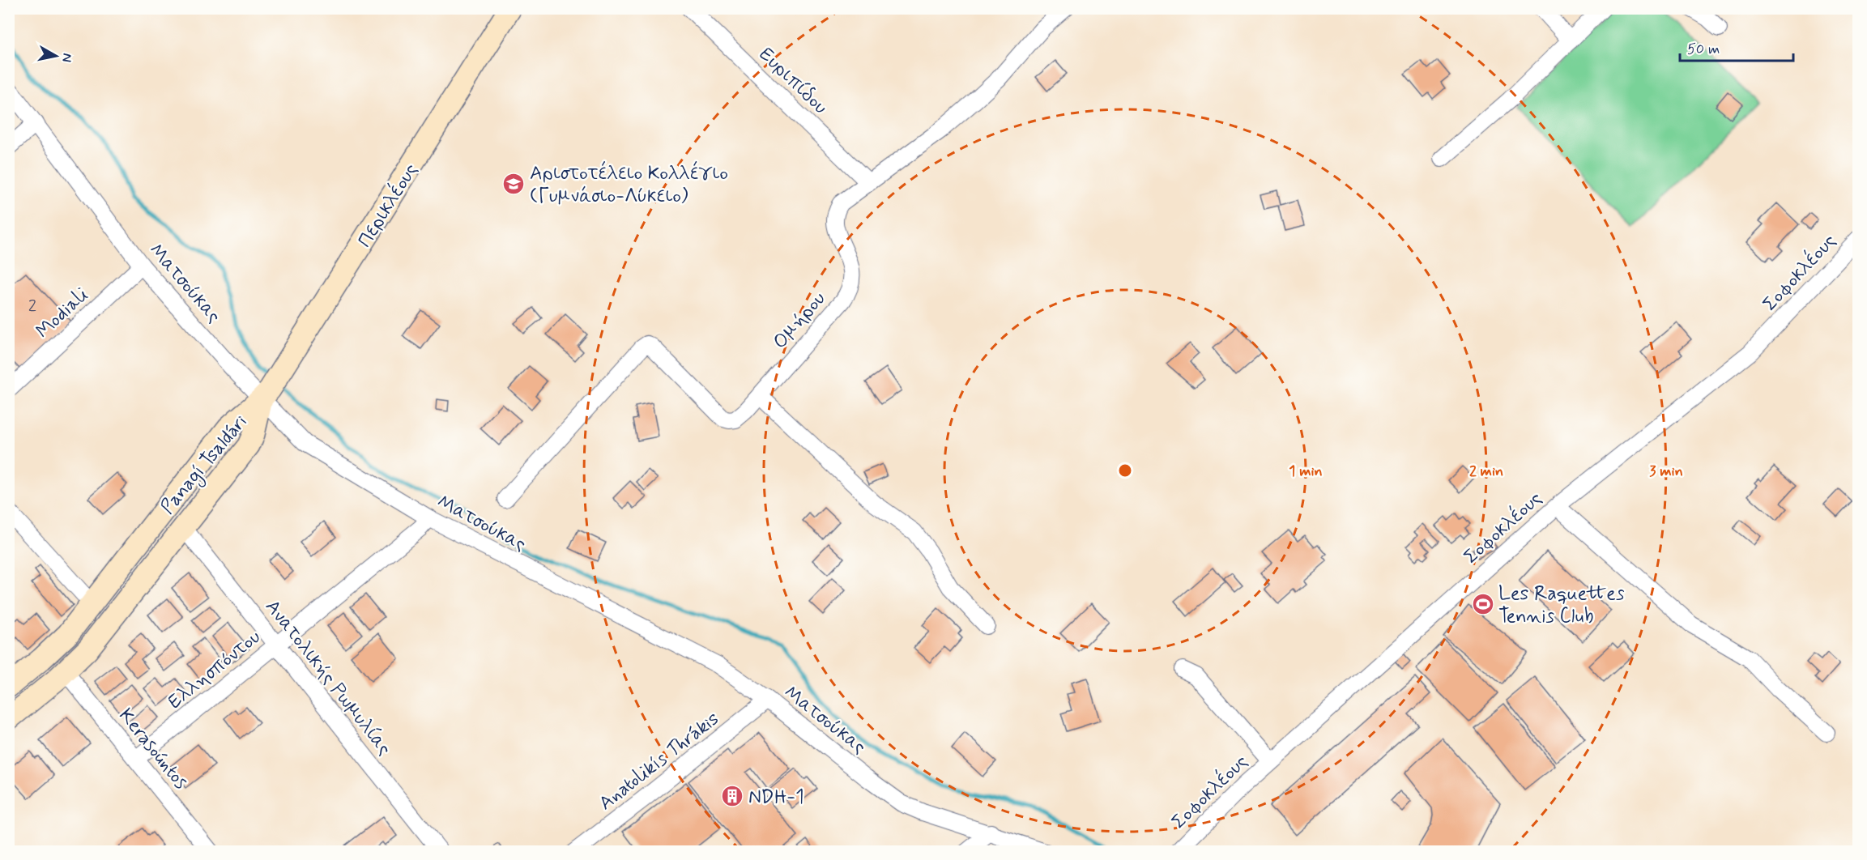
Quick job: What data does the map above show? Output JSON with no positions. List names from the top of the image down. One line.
{"streets":{"street":["Ευριπίδου","Περικλέους","Σοφοκλέους","Ματσούκας","Modiali","Ομήρου","Panagí Tsaldári","Ελλησπόντου","Ανατολικής Ρωμυλίας","Kerasoúntos","Anatolikís Thrákis"]},"crossings":[["Ευριπίδου","Ομήρου"],["Περικλέους","Ματσούκας"],["Περικλέους","Panagí Tsaldári"],["Ματσούκας","Modiali"],["Ματσούκας","Panagí Tsaldári"],["Ματσούκας","Ελλησπόντου"],["Ματσούκας","Anatolikís Thrákis"],["Panagí Tsaldári","Ανατολικής Ρωμυλίας"],["Panagí Tsaldári","Kerasoúntos"],["Ελλησπόντου","Ανατολικής Ρωμυλίας"],["Ελλησπόντου","Kerasoúntos"]],"places":{"school or university":["Αριστοτέλειο Κολλέγιο (Γυμνάσιο-Λύκειο)"],"sports":["Les Raquettes Tennis Club"],"building":["NDH-1"]},"house_numbers":["2"],"scale_bar":"50 m","north":"right","rings":["1 min","2 min","3 min"]}
